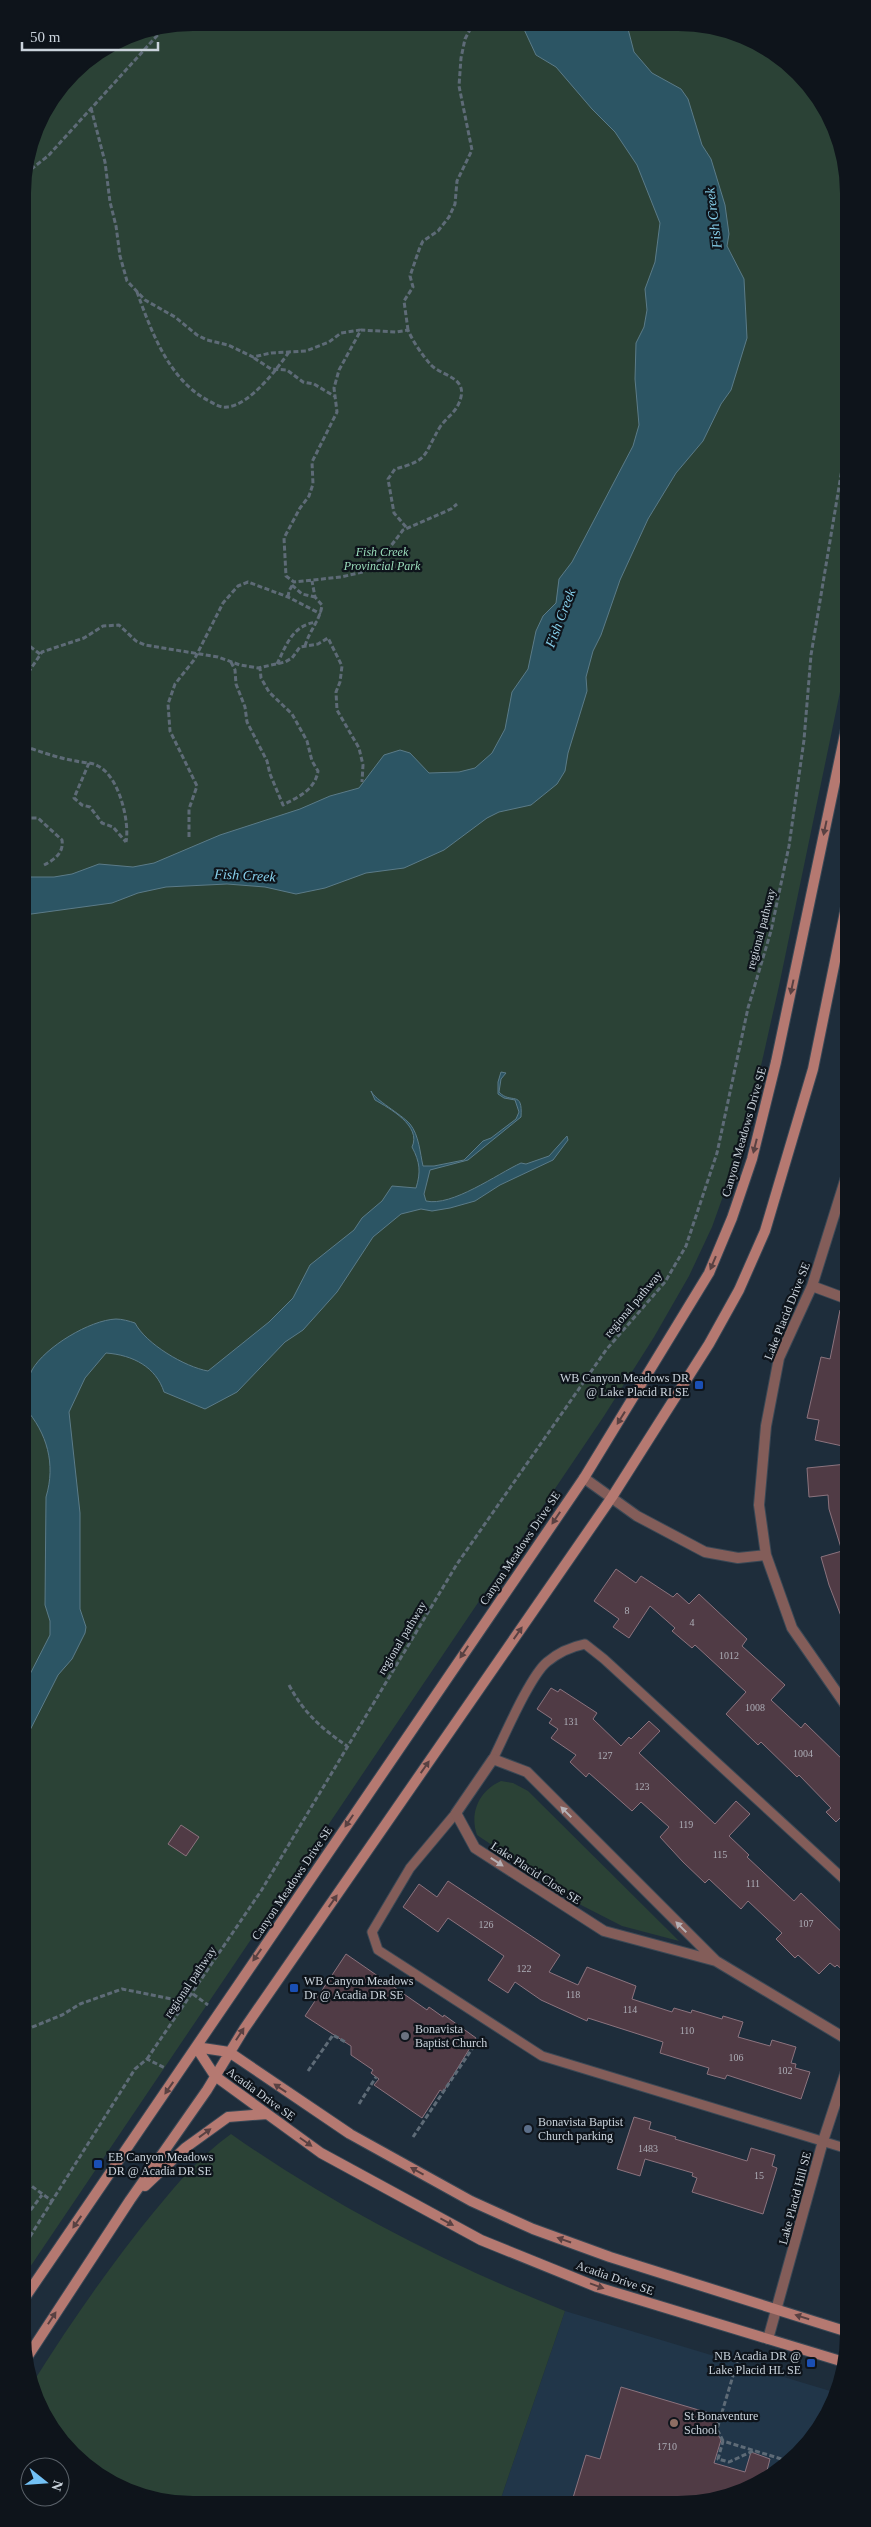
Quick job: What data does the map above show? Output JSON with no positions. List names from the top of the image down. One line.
{"streets":{"main road":["Canyon Meadows Drive SE","Acadia Drive SE"],"street":["Lake Placid Drive SE","Lake Placid Close SE","Lake Placid Hill SE"],"path":["regional pathway"]},"crossings":[["Canyon Meadows Drive SE","Acadia Drive SE"],["Acadia Drive SE","Lake Placid Hill SE"]],"water":["Fish Creek"],"parks":["Fish Creek Provincial Park"],"places":{"transit":["WB Canyon Meadows DR @ Lake Placid RI SE","WB Canyon Meadows Dr @ Acadia DR SE","EB Canyon Meadows DR @ Acadia DR SE","NB Acadia DR @ Lake Placid HL SE"],"other":["Bonavista Baptist Church","Bonavista Baptist Church parking","St Bonaventure School"]},"house_numbers":["8","4","1012","1008","131","1004","127","123","119","115","111","107","126","122","118","114","110","106","102","1483","15","1710"],"scale_bar":"50 m","north":"right"}
